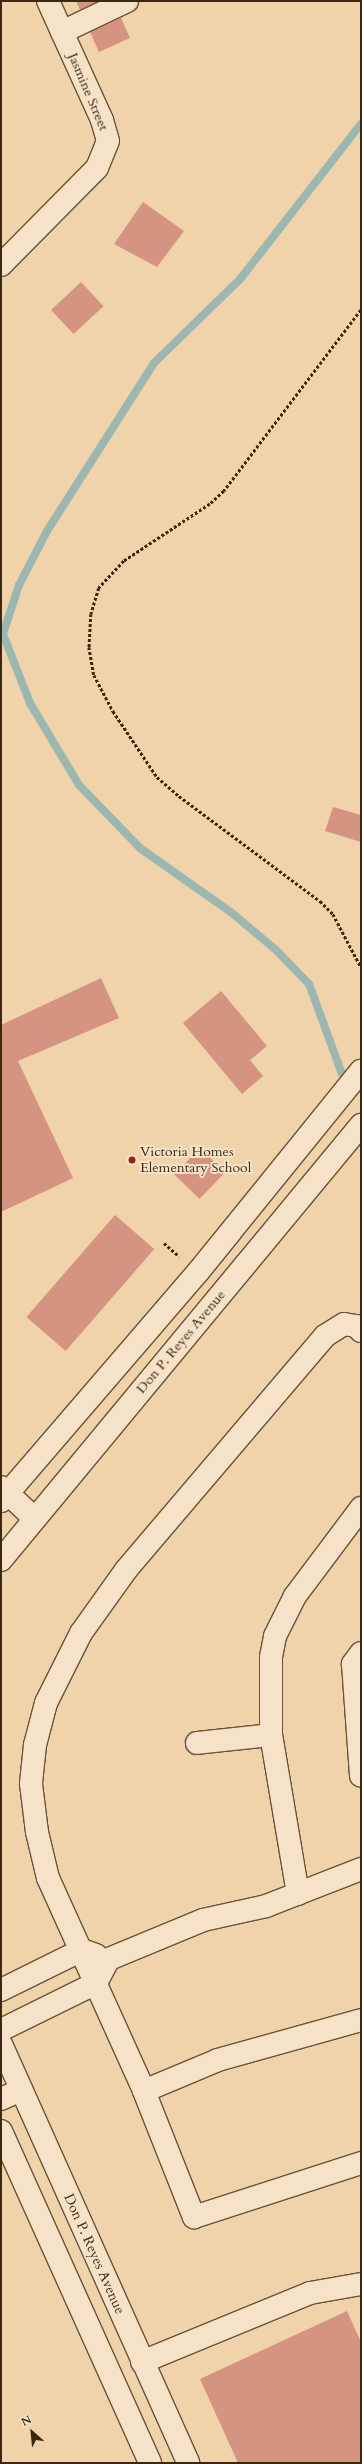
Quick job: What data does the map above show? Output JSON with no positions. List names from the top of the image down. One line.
{"streets":{"street":["Jasmine Street","Don P. Reyes Avenue"]},"places":["Victoria Homes Elementary School"],"north":"top left"}
